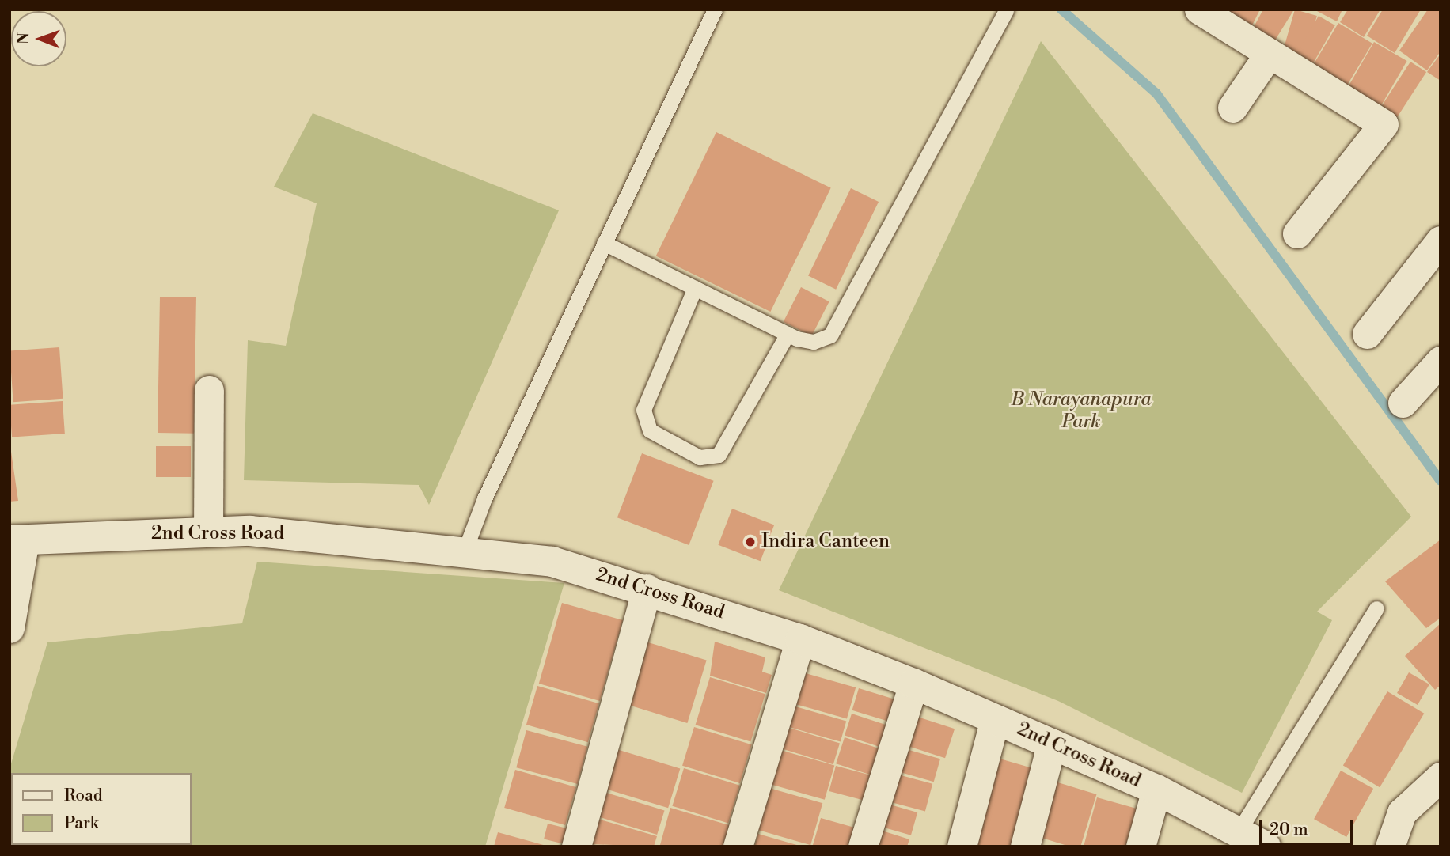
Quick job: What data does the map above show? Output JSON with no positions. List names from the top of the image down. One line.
{"streets":{"street":["2nd Cross Road"]},"parks":["B Narayanapura Park"],"places":["Indira Canteen"],"legend":["Road","Park"],"scale_bar":"20 m","north":"left"}
